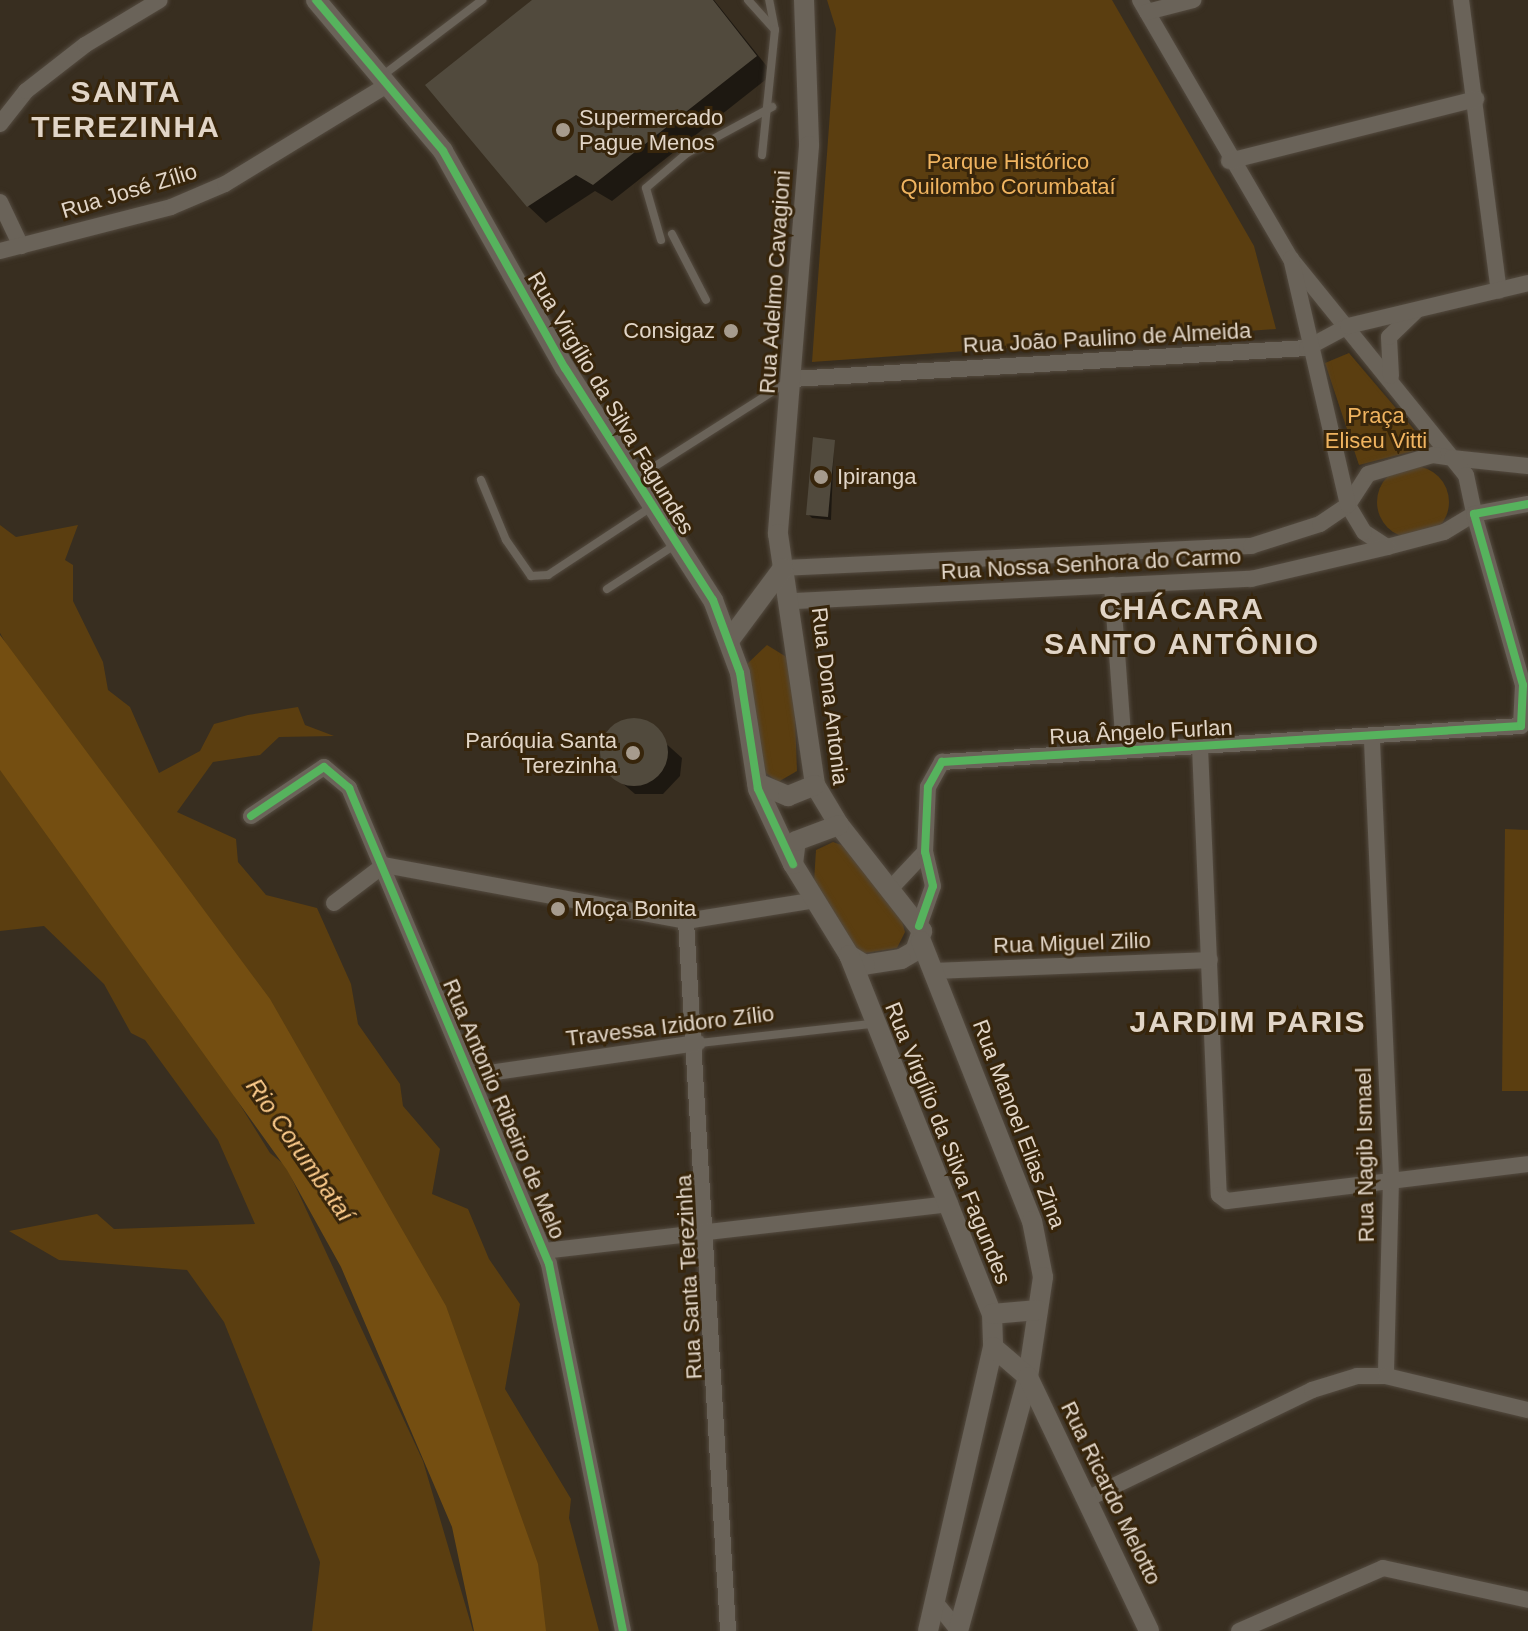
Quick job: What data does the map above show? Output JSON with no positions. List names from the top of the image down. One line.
{"streets":{"street":["Rua José Zílio","Rua Adelmo Cavagioni","Rua João Paulino de Almeida","Rua Virgílio da Silva Fagundes","Rua Nossa Senhora do Carmo","Rua Dona Antonia","Rua Ângelo Furlan","Rua Miguel Zilio","Travessa Izidoro Zílio","Rua Antonio Ribeiro de Melo","Rua Manoel Elias Zina","Rua Nagib Ismael","Rua Santa Terezinha","Rua Ricardo Melotto"]},"crossings":[["Rua José Zílio","Rua Virgílio da Silva Fagundes"],["Rua Adelmo Cavagioni","Rua João Paulino de Almeida"],["Rua Adelmo Cavagioni","Rua Nossa Senhora do Carmo"],["Rua Adelmo Cavagioni","Rua Dona Antonia"],["Rua Virgílio da Silva Fagundes","Travessa Izidoro Zílio"],["Rua Nossa Senhora do Carmo","Rua Dona Antonia"],["Rua Nossa Senhora do Carmo","Rua Ângelo Furlan"],["Rua Dona Antonia","Rua Manoel Elias Zina"],["Rua Ângelo Furlan","Rua Nagib Ismael"],["Rua Miguel Zilio","Rua Manoel Elias Zina"],["Travessa Izidoro Zílio","Rua Antonio Ribeiro de Melo"],["Travessa Izidoro Zílio","Rua Santa Terezinha"],["Rua Manoel Elias Zina","Rua Ricardo Melotto"]],"districts":["SANTA TEREZINHA","CHÁCARA SANTO ANTÔNIO","JARDIM PARIS"],"water":["Rio Corumbataí"],"parks":["Parque Histórico Quilombo Corumbataí","Praça Eliseu Vitti"],"places":["Supermercado Pague Menos","Consigaz","Ipiranga","Paróquia Santa Terezinha","Moça Bonita"]}
